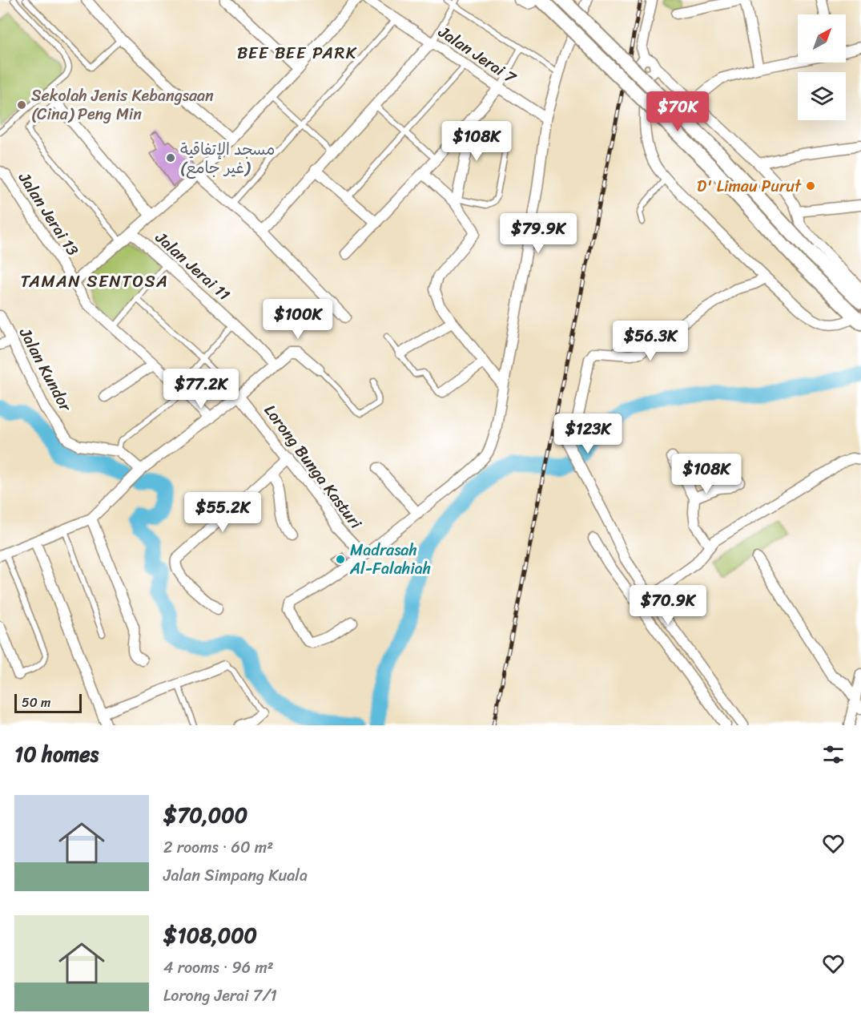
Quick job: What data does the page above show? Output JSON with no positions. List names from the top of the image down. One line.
{"streets":{"street":["Jalan Jerai 7","Jalan Jerai 13","Jalan Jerai 11","Jalan Kundor","Lorong Bunga Kasturi"]},"districts":["BEE BEE PARK","TAMAN SENTOSA"],"places":["Sekolah Jenis Kebangsaan (Cina) Peng Min","مسجد الإتفاقية (غير جامع)","D' Limau Purut","Madrasah Al-Falahiah"],"scale_bar":"50 m","north":"top right","page":{"price":["$70K","$108K","$79.9K","$100K","$56.3K","$77.2K","$123K","$108K","$55.2K","$70.9K"],"scale":"50 m","heading":"10 homes","list":[{"name":"$70,000","note":"2 rooms · 60 m² · Jalan Simpang Kuala"},{"name":"$108,000","note":"4 rooms · 96 m² · Lorong Jerai 7/1"}]}}
